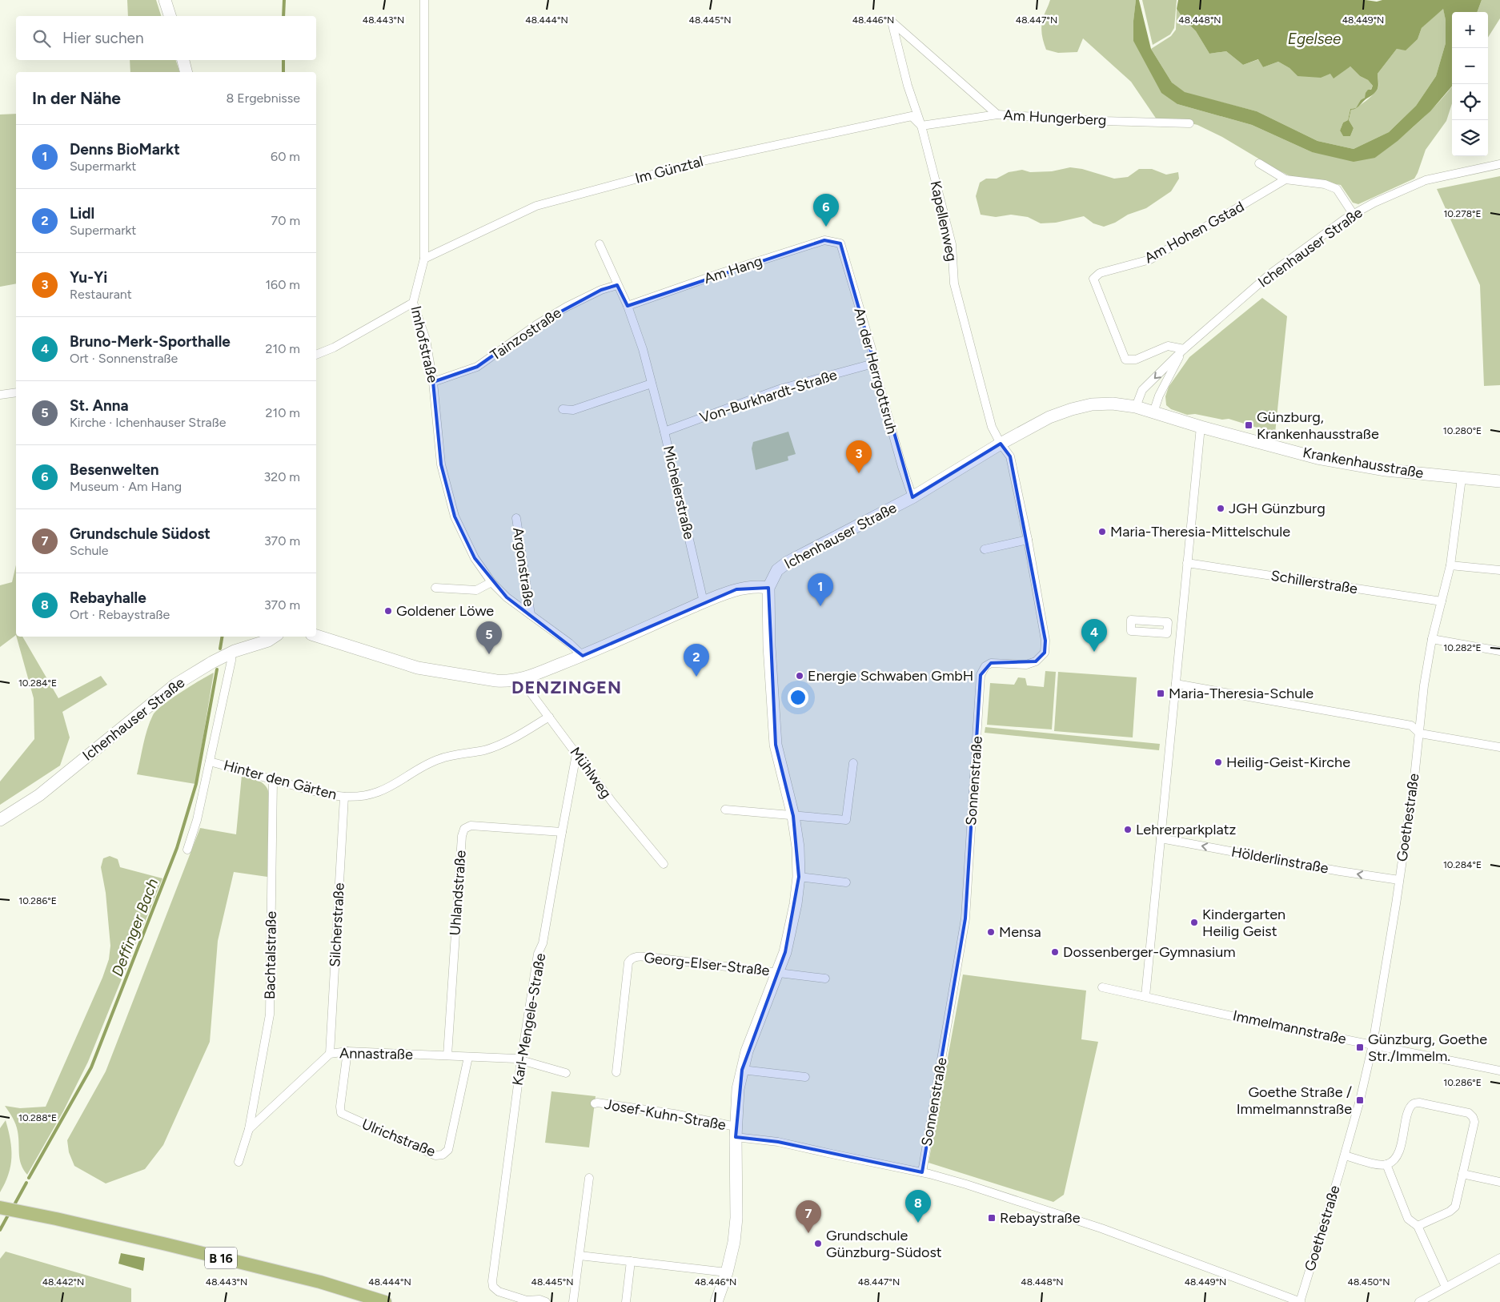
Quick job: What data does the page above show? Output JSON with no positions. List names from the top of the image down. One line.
{"streets":{"main road":["B 16"],"street":["Am Hungerberg","Im Günztal","Kapellenweg","Am Hohen Gstad","Ichenhauser Straße","Am Hang","Tainzostraße","Imhofstraße","An der Herrgottsruh","Von-Burkhardt-Straße","Krankenhausstraße","Michelerstraße","Argonstraße","Schillerstraße","Mühlweg","Hinter den Gärten","Sonnenstraße","Goethestraße","Hölderlinstraße","Uhlandstraße","Silcherstraße","Bachtalstraße","Georg-Elser-Straße","Karl-Mengele-Straße","Immelmannstraße","Annastraße","Josef-Kuhn-Straße","Ulrichstraße"]},"crossings":[["Am Hungerberg","Im Günztal"],["Am Hungerberg","Kapellenweg"],["Im Günztal","Kapellenweg"],["Im Günztal","Imhofstraße"],["Kapellenweg","Ichenhauser Straße"],["Kapellenweg","Sonnenstraße"],["Am Hohen Gstad","Ichenhauser Straße"],["Ichenhauser Straße","An der Herrgottsruh"],["Ichenhauser Straße","Krankenhausstraße"],["Ichenhauser Straße","Sonnenstraße"],["Am Hang","An der Herrgottsruh"],["Am Hang","Michelerstraße"],["Tainzostraße","Imhofstraße"],["Tainzostraße","Michelerstraße"],["Imhofstraße","Argonstraße"],["An der Herrgottsruh","Von-Burkhardt-Straße"],["Von-Burkhardt-Straße","Michelerstraße"],["Krankenhausstraße","Goethestraße"],["Schillerstraße","Goethestraße"],["Mühlweg","Hinter den Gärten"],["Mühlweg","Karl-Mengele-Straße"],["Hinter den Gärten","Silcherstraße"],["Hinter den Gärten","Bachtalstraße"],["Goethestraße","Hölderlinstraße"],["Goethestraße","Immelmannstraße"],["Uhlandstraße","Karl-Mengele-Straße"],["Uhlandstraße","Annastraße"],["Silcherstraße","Annastraße"],["Bachtalstraße","Annastraße"],["Karl-Mengele-Straße","Annastraße"],["Annastraße","Ulrichstraße"]],"one_way":["Hölderlinstraße"],"districts":["DENZINGEN"],"water":["Egelsee","Deffinger Bach"],"places":{"transit":["Günzburg, Krankenhausstraße","Maria-Theresia-Schule","Günzburg, Goethe Str./Immelm.","Goethe Straße / Immelmannstraße","Rebaystraße"],"other":["JGH Günzburg","Maria-Theresia-Mittelschule","Goldener Löwe","Energie Schwaben GmbH","Heilig-Geist-Kirche","Lehrerparkplatz","Kindergarten Heilig Geist","Mensa","Dossenberger-Gymnasium","Grundschule Günzburg-Südost"]},"page":{"map_buttons":["+","−"],"search":"Hier suchen","heading":["In der Nähe","8 Ergebnisse"],"list":[{"mark":"1","name":"Denns BioMarkt","note":"Supermarkt","value":"60 m"},{"mark":"2","name":"Lidl","note":"Supermarkt","value":"70 m"},{"mark":"3","name":"Yu-Yi","note":"Restaurant","value":"160 m"},{"mark":"4","name":"Bruno-Merk-Sporthalle","note":"Ort · Sonnenstraße","value":"210 m"},{"mark":"5","name":"St. Anna","note":"Kirche · Ichenhauser Straße","value":"210 m"},{"mark":"6","name":"Besenwelten","note":"Museum · Am Hang","value":"320 m"},{"mark":"7","name":"Grundschule Südost","note":"Schule","value":"370 m"},{"mark":"8","name":"Rebayhalle","note":"Ort · Rebaystraße","value":"370 m"}],"pins":["6","3","1","4","5","2","8","7"]},"coordinates":["48.443°N","48.444°N","48.445°N","48.446°N","48.447°N","48.448°N","48.449°N","10.278°E","10.280°E","10.282°E","10.284°E","10.286°E","10.288°E","48.442°N","48.450°N"]}
